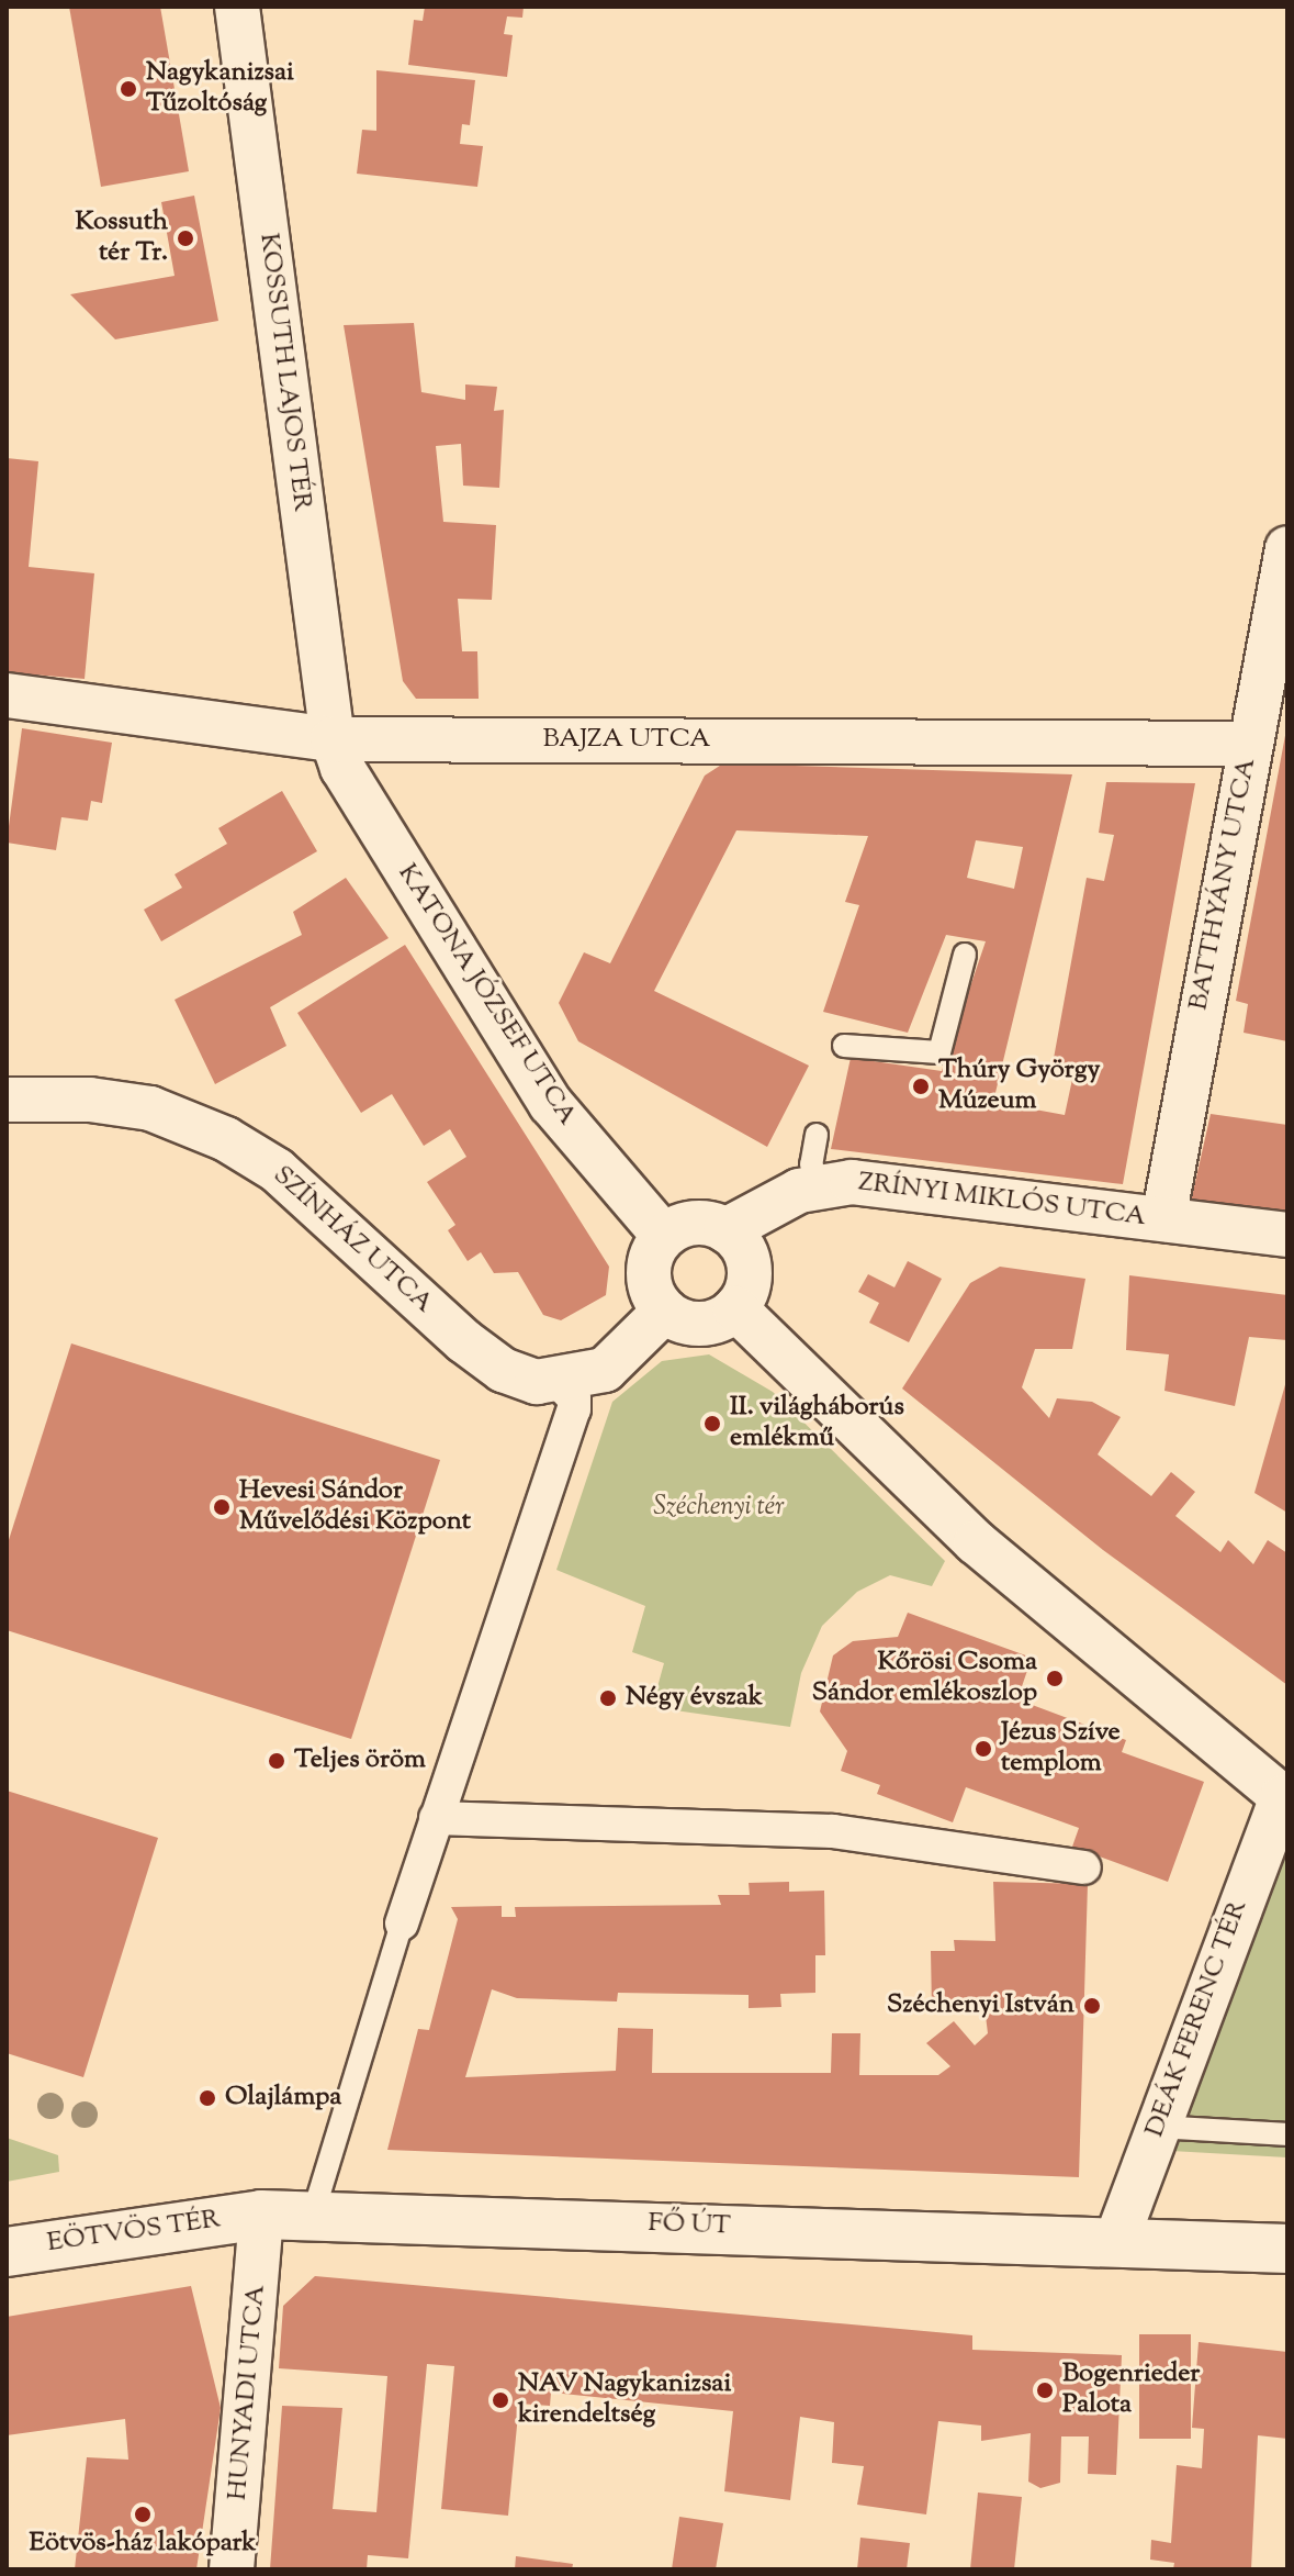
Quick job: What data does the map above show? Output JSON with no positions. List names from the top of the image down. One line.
{"streets":{"street":["KOSSUTH LAJOS TÉR","BAJZA UTCA","BATTHYÁNY UTCA","KATONA JÓZSEF UTCA","ZRÍNYI MIKLÓS UTCA","SZÍNHÁZ UTCA","DEÁK FERENC TÉR","FŐ ÚT","EÖTVÖS TÉR","HUNYADI UTCA"]},"crossings":[["KOSSUTH LAJOS TÉR","BAJZA UTCA"],["KOSSUTH LAJOS TÉR","KATONA JÓZSEF UTCA"],["BAJZA UTCA","BATTHYÁNY UTCA"],["BAJZA UTCA","KATONA JÓZSEF UTCA"],["BATTHYÁNY UTCA","ZRÍNYI MIKLÓS UTCA"],["KATONA JÓZSEF UTCA","ZRÍNYI MIKLÓS UTCA"],["DEÁK FERENC TÉR","FŐ ÚT"],["FŐ ÚT","EÖTVÖS TÉR"],["FŐ ÚT","HUNYADI UTCA"],["EÖTVÖS TÉR","HUNYADI UTCA"]],"parks":["Széchenyi tér"],"places":["Nagykanizsai Tűzoltóság","Kossuth tér Tr.","Thúry György Múzeum","II. világháborús emlékmű","Hevesi Sándor Művelődési Központ","Kőrösi Csoma Sándor emlékoszlop","Négy évszak","Jézus Szíve templom","Teljes öröm","Széchenyi István","Olajlámpa","Bogenrieder Palota","NAV Nagykanizsai kirendeltség","Eötvös-ház lakópark"]}
